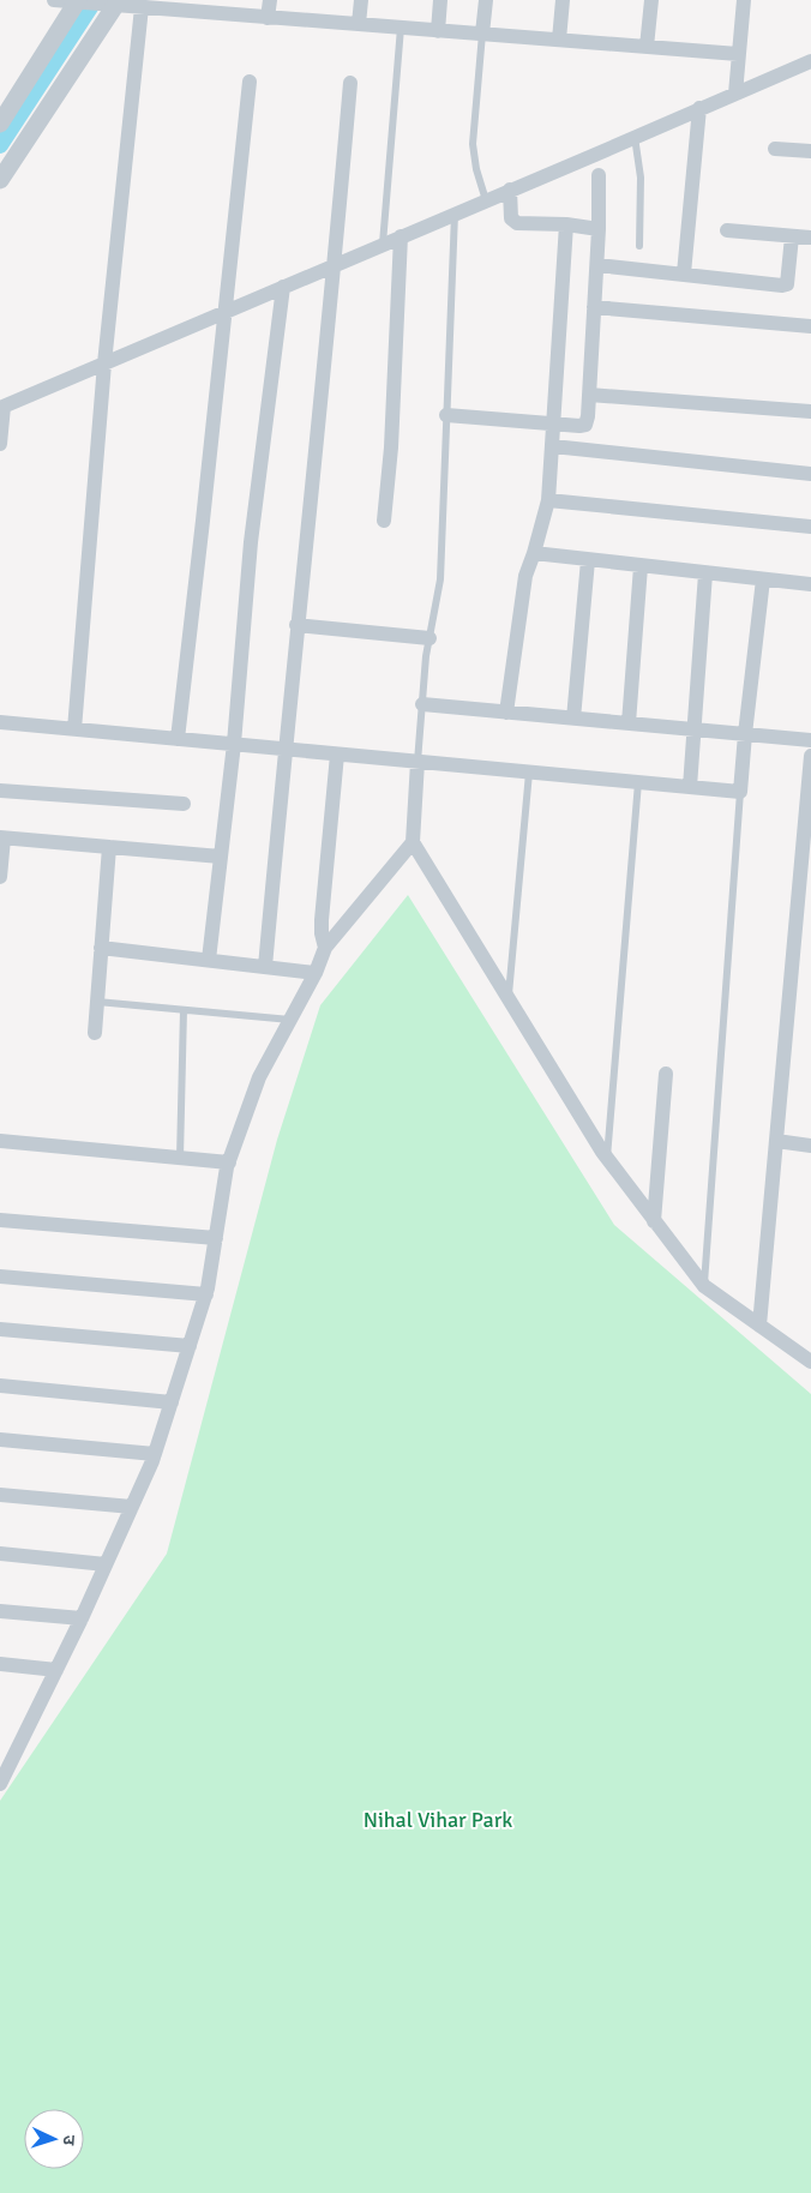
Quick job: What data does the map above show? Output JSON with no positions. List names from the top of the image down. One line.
{"parks":["Nihal Vihar Park"],"north":"right"}
